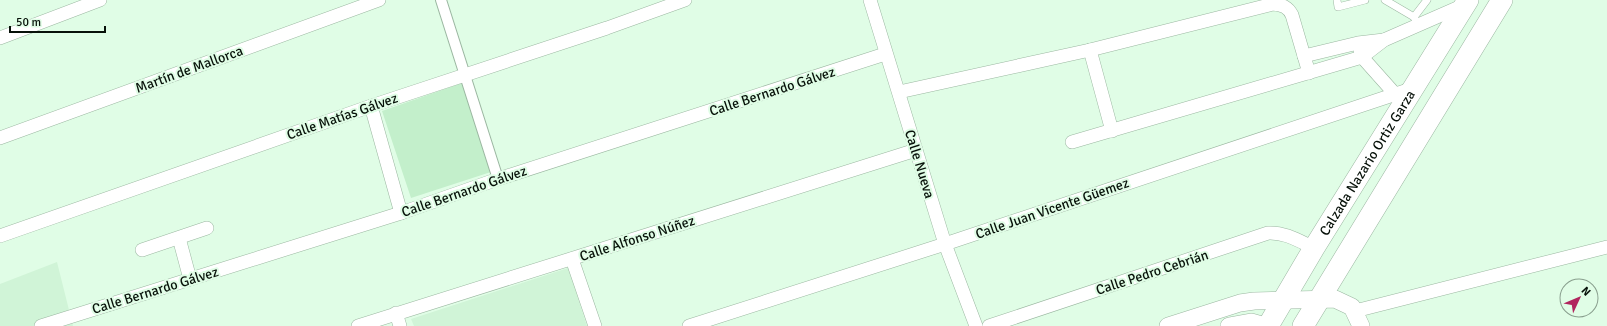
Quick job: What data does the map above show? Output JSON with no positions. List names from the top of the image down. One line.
{"streets":{"main road":["Calzada Nazario Ortiz Garza"],"street":["Martín de Mallorca","Calle Bernardo Gálvez","Calle Matías Gálvez","Calle Nueva","Calle Juan Vicente Güemez","Calle Alfonso Núñez","Calle Pedro Cebrián"]},"crossings":[["Calle Bernardo Gálvez","Calle Nueva"],["Calzada Nazario Ortiz Garza","Calle Juan Vicente Güemez"],["Calzada Nazario Ortiz Garza","Calle Pedro Cebrián"],["Calle Nueva","Calle Juan Vicente Güemez"],["Calle Nueva","Calle Alfonso Núñez"]],"scale_bar":"50 m","north":"top right"}
